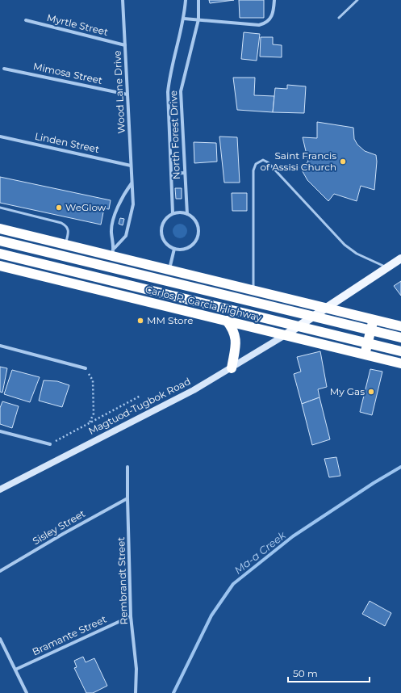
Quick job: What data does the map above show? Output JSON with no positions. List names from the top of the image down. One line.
{"streets":{"highway":["Carlos P. Garcia Highway"],"main road":["Magtuod-Tugbok Road"],"street":["Myrtle Street","Mimosa Street","Wood Lane Drive","North Forest Drive","Linden Street","Sisley Street","Rembrandt Street","Bramante Street"]},"crossings":[["Myrtle Street","Wood Lane Drive"],["Mimosa Street","Wood Lane Drive"],["Wood Lane Drive","Linden Street"],["Carlos P. Garcia Highway","Magtuod-Tugbok Road"],["Sisley Street","Rembrandt Street"],["Rembrandt Street","Bramante Street"]],"water":["Ma-a Creek"],"places":["Saint Francis of Assisi Church","WeGlow","MM Store","My Gas"],"scale_bar":"50 m"}
